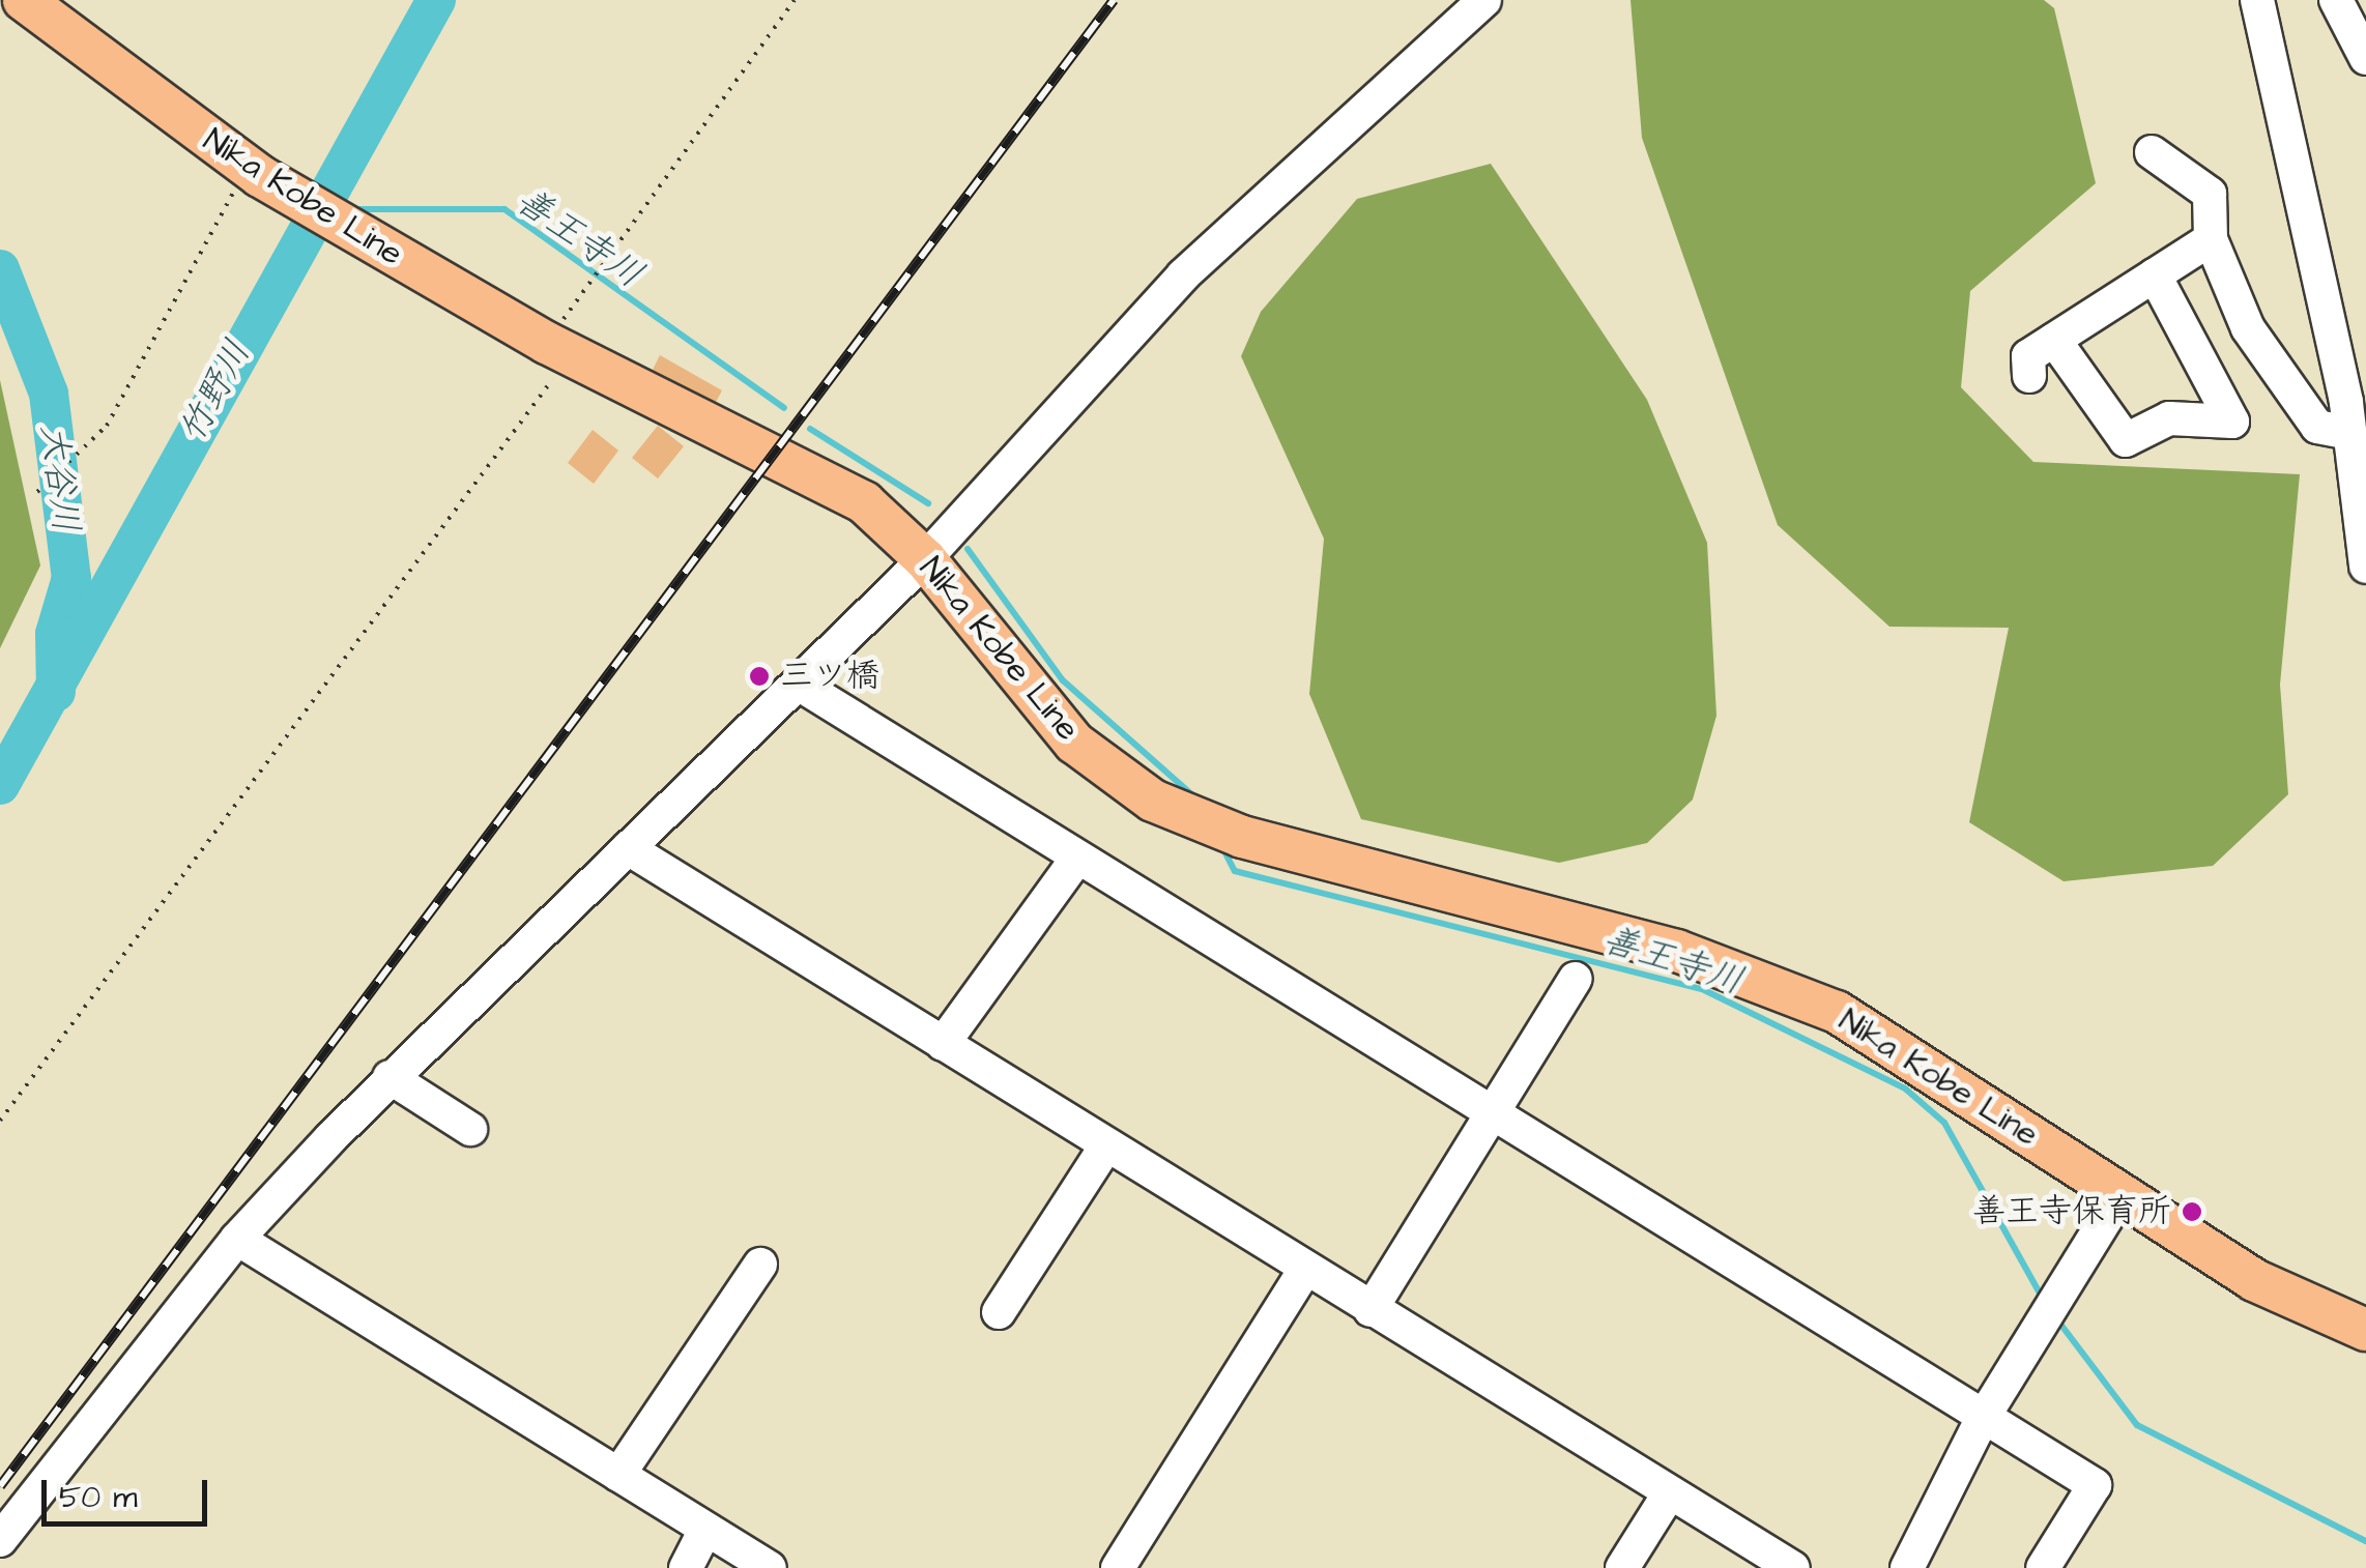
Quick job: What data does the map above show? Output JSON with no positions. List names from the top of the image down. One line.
{"streets":{"main road":["Nika Kobe Line"]},"water":["善王寺川","竹野川","大谷川"],"places":["三ツ橋","善王寺保育所"],"scale_bar":"50 m"}
